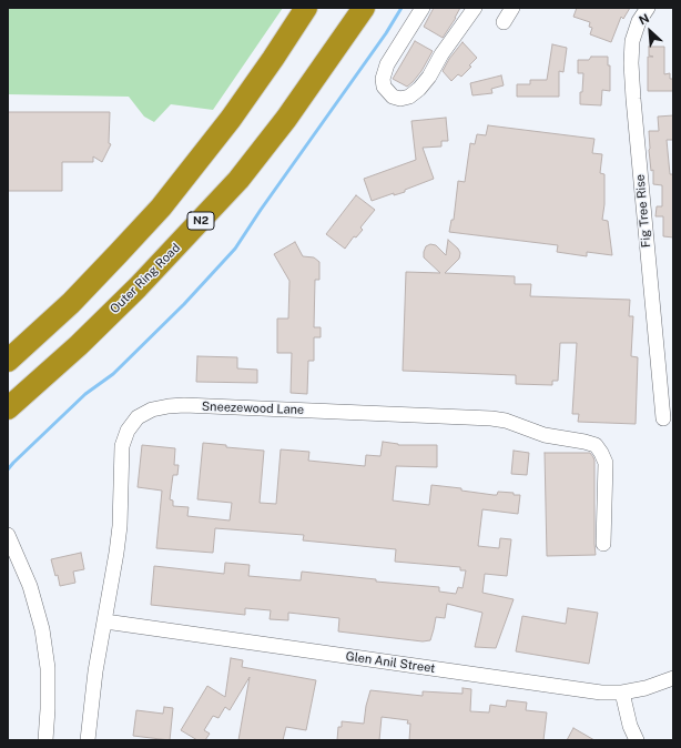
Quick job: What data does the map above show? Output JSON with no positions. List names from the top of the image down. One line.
{"streets":{"highway":["N2","Outer Ring Road"],"street":["Fig Tree Rise","Sneezewood Lane","Glen Anil Street"]},"crossings":[["Sneezewood Lane","Glen Anil Street"]],"north":"top left"}
